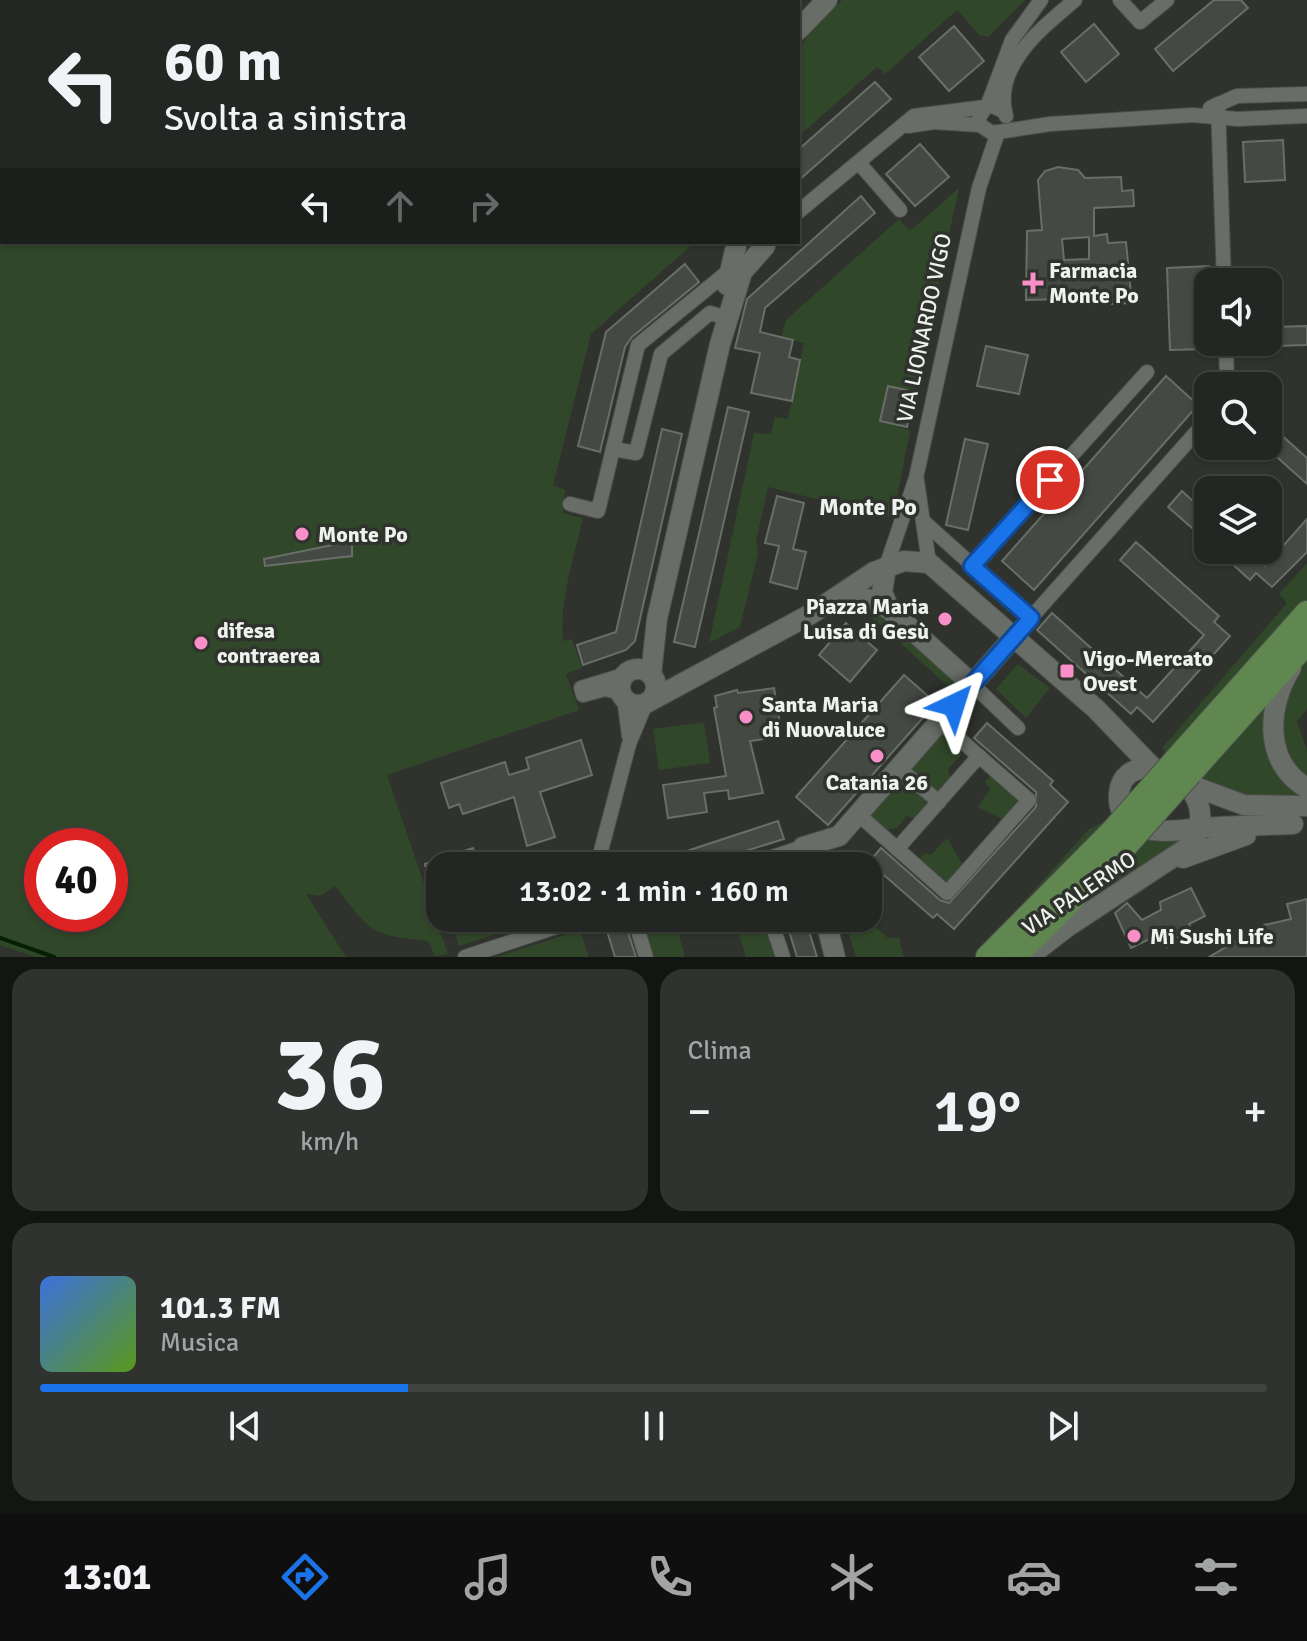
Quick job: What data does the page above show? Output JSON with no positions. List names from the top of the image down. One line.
{"streets":{"street":["VIA LIONARDO VIGO","VIA PALERMO"]},"districts":["Monte Po"],"places":{"health":["Farmacia Monte Po"],"other":["Monte Po","Piazza Maria Luisa di Gesù","difesa contraerea","Santa Maria di Nuovaluce","Catania 26","Mi Sushi Life"],"transit":["Vigo-Mercato Ovest"]},"page":{"turn":["60 m","Svolta a sinistra"],"limit":"40","trip":"13:02 · 1 min · 160 m","tile":[["36","km/h"],"Clima"],"heat":["−","19°","+"],"song":["101.3 FM","Musica"],"tabs":"13:01"}}
